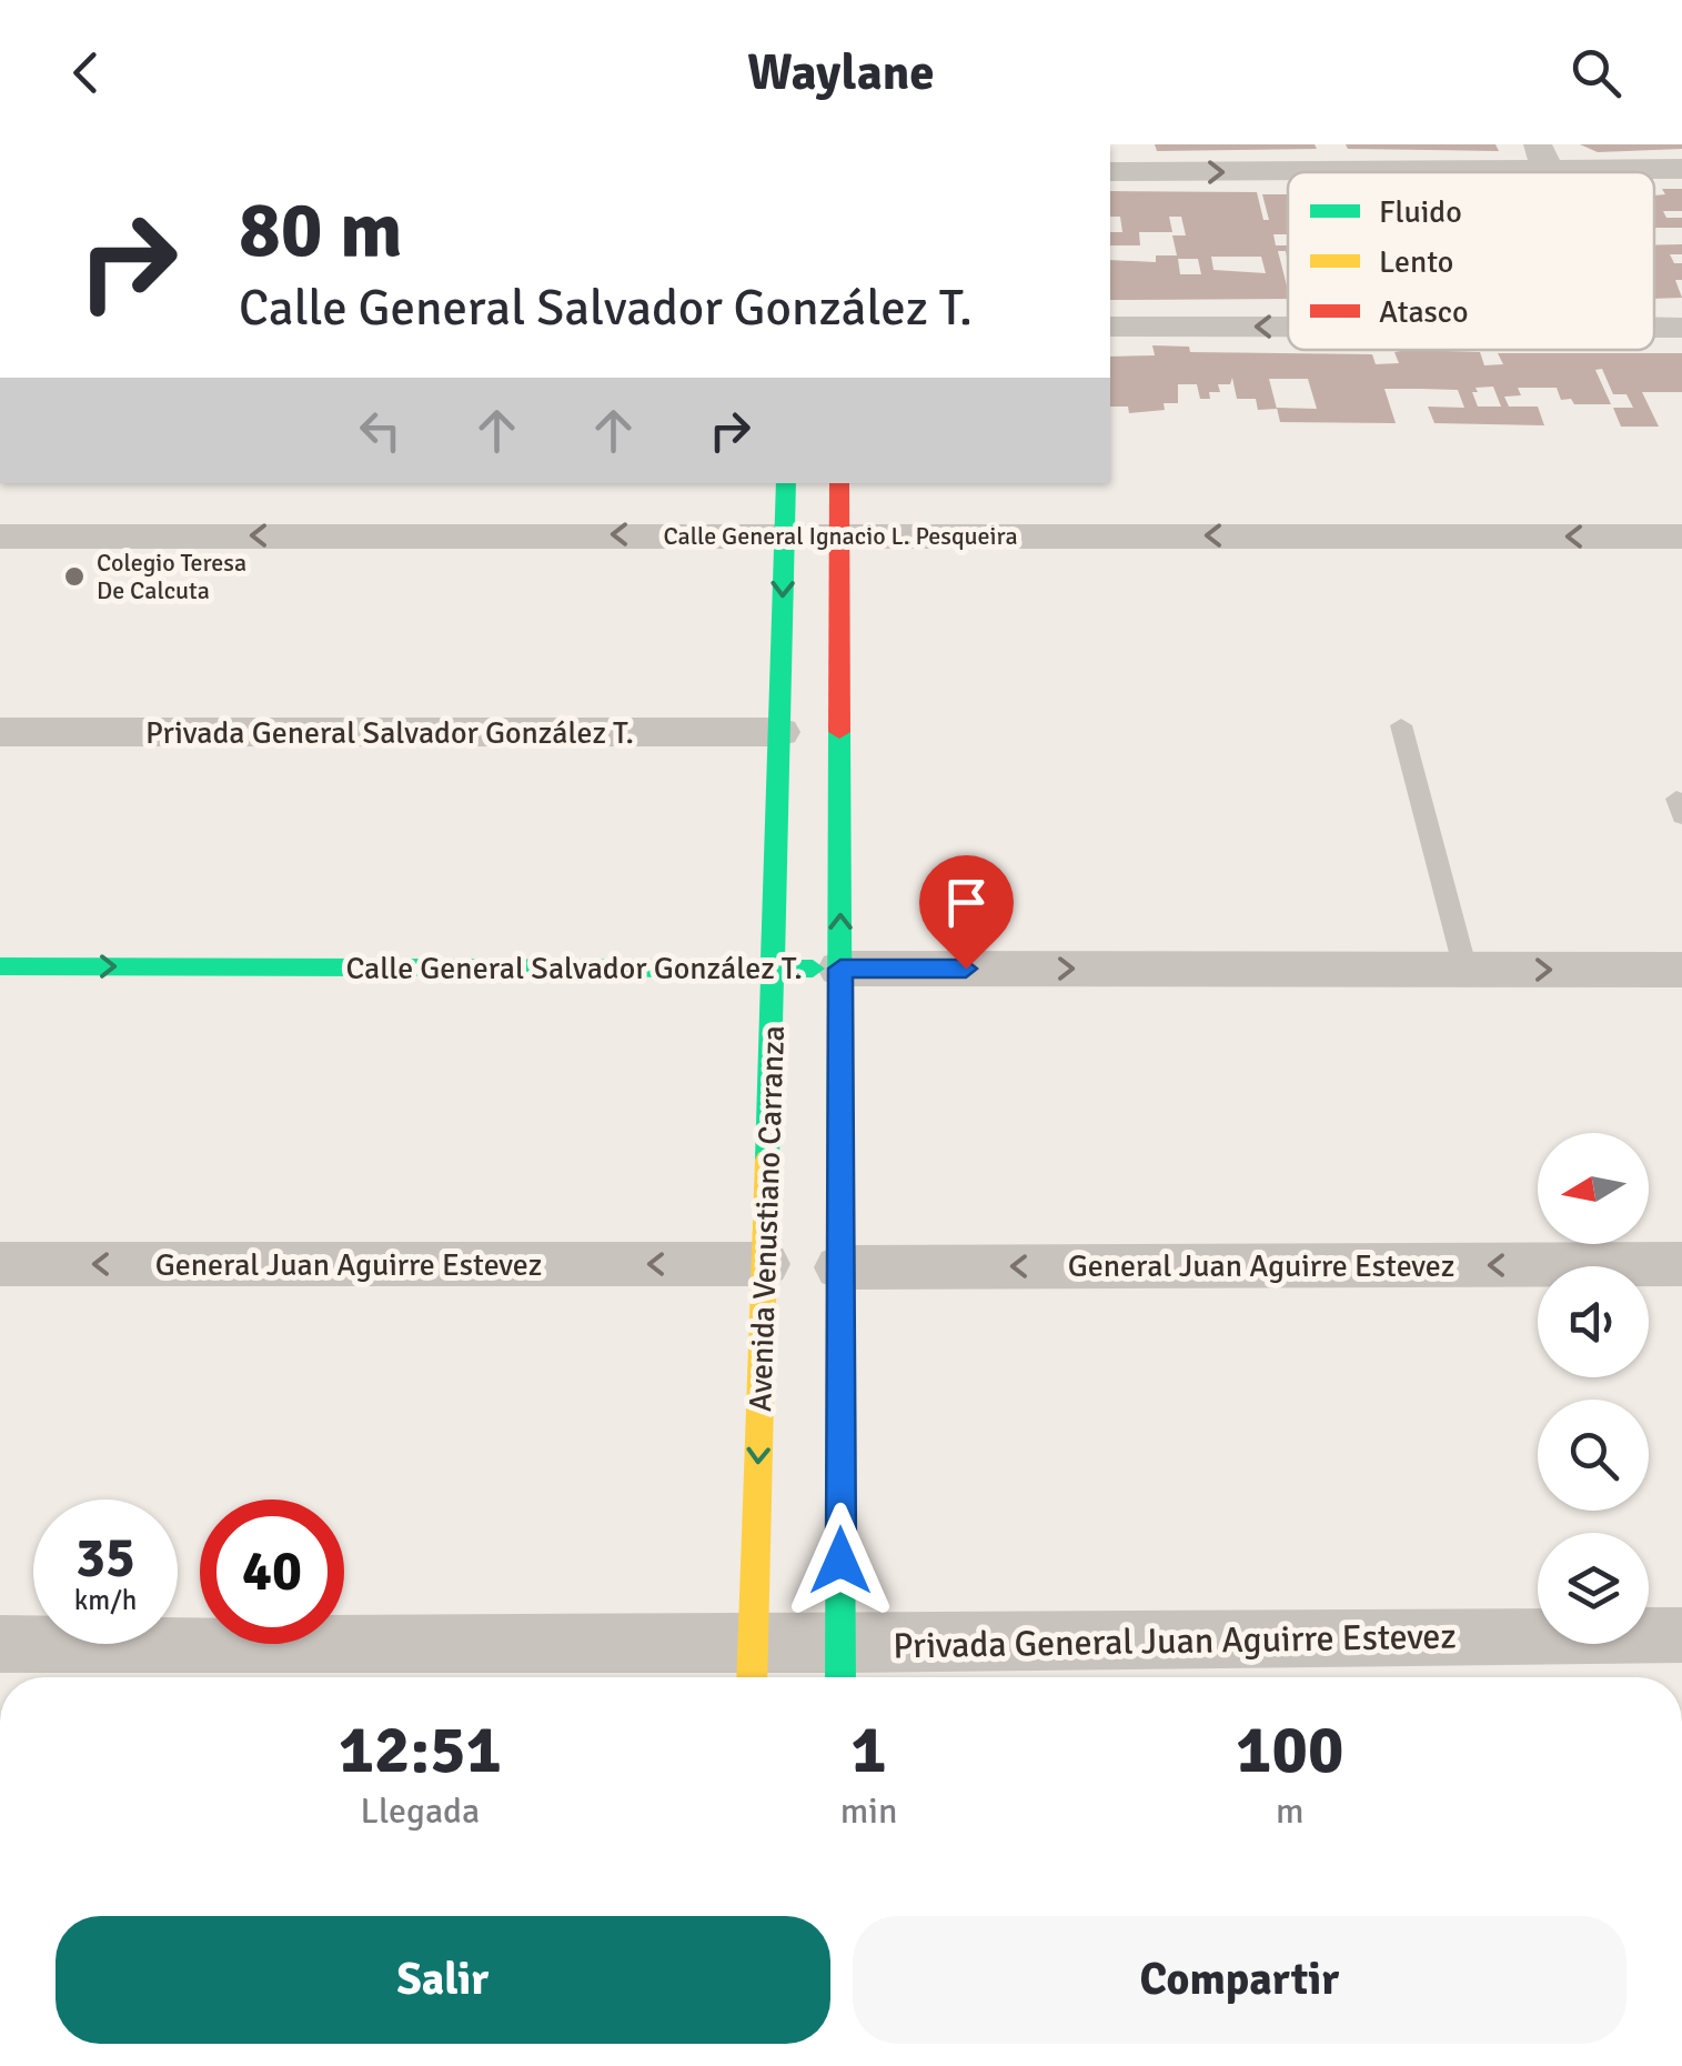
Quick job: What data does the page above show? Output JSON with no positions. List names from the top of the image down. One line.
{"streets":{"street":["Calle General Ignacio L. Pesqueira","Privada General Salvador González T.","Calle General Salvador González T.","Avenida Venustiano Carranza","General Juan Aguirre Estevez","Privada General Juan Aguirre Estevez"]},"crossings":[["Calle General Ignacio L. Pesqueira","Avenida Venustiano Carranza"],["Privada General Salvador González T.","Avenida Venustiano Carranza"],["Calle General Salvador González T.","Avenida Venustiano Carranza"],["Avenida Venustiano Carranza","General Juan Aguirre Estevez"],["Avenida Venustiano Carranza","Privada General Juan Aguirre Estevez"]],"one_way":["Calle General Salvador González T.","General Juan Aguirre Estevez"],"places":["Colegio Teresa De Calcuta"],"legend":["Fluido","Lento","Atasco"],"north":"left","page":{"header":"Waylane","turn":["80 m","Calle General Salvador González T."],"speed":"35 km/h","limit":"40","eta":["12:51","Llegada","1","min","100","m"],"buttons":["Salir","Compartir"]}}
